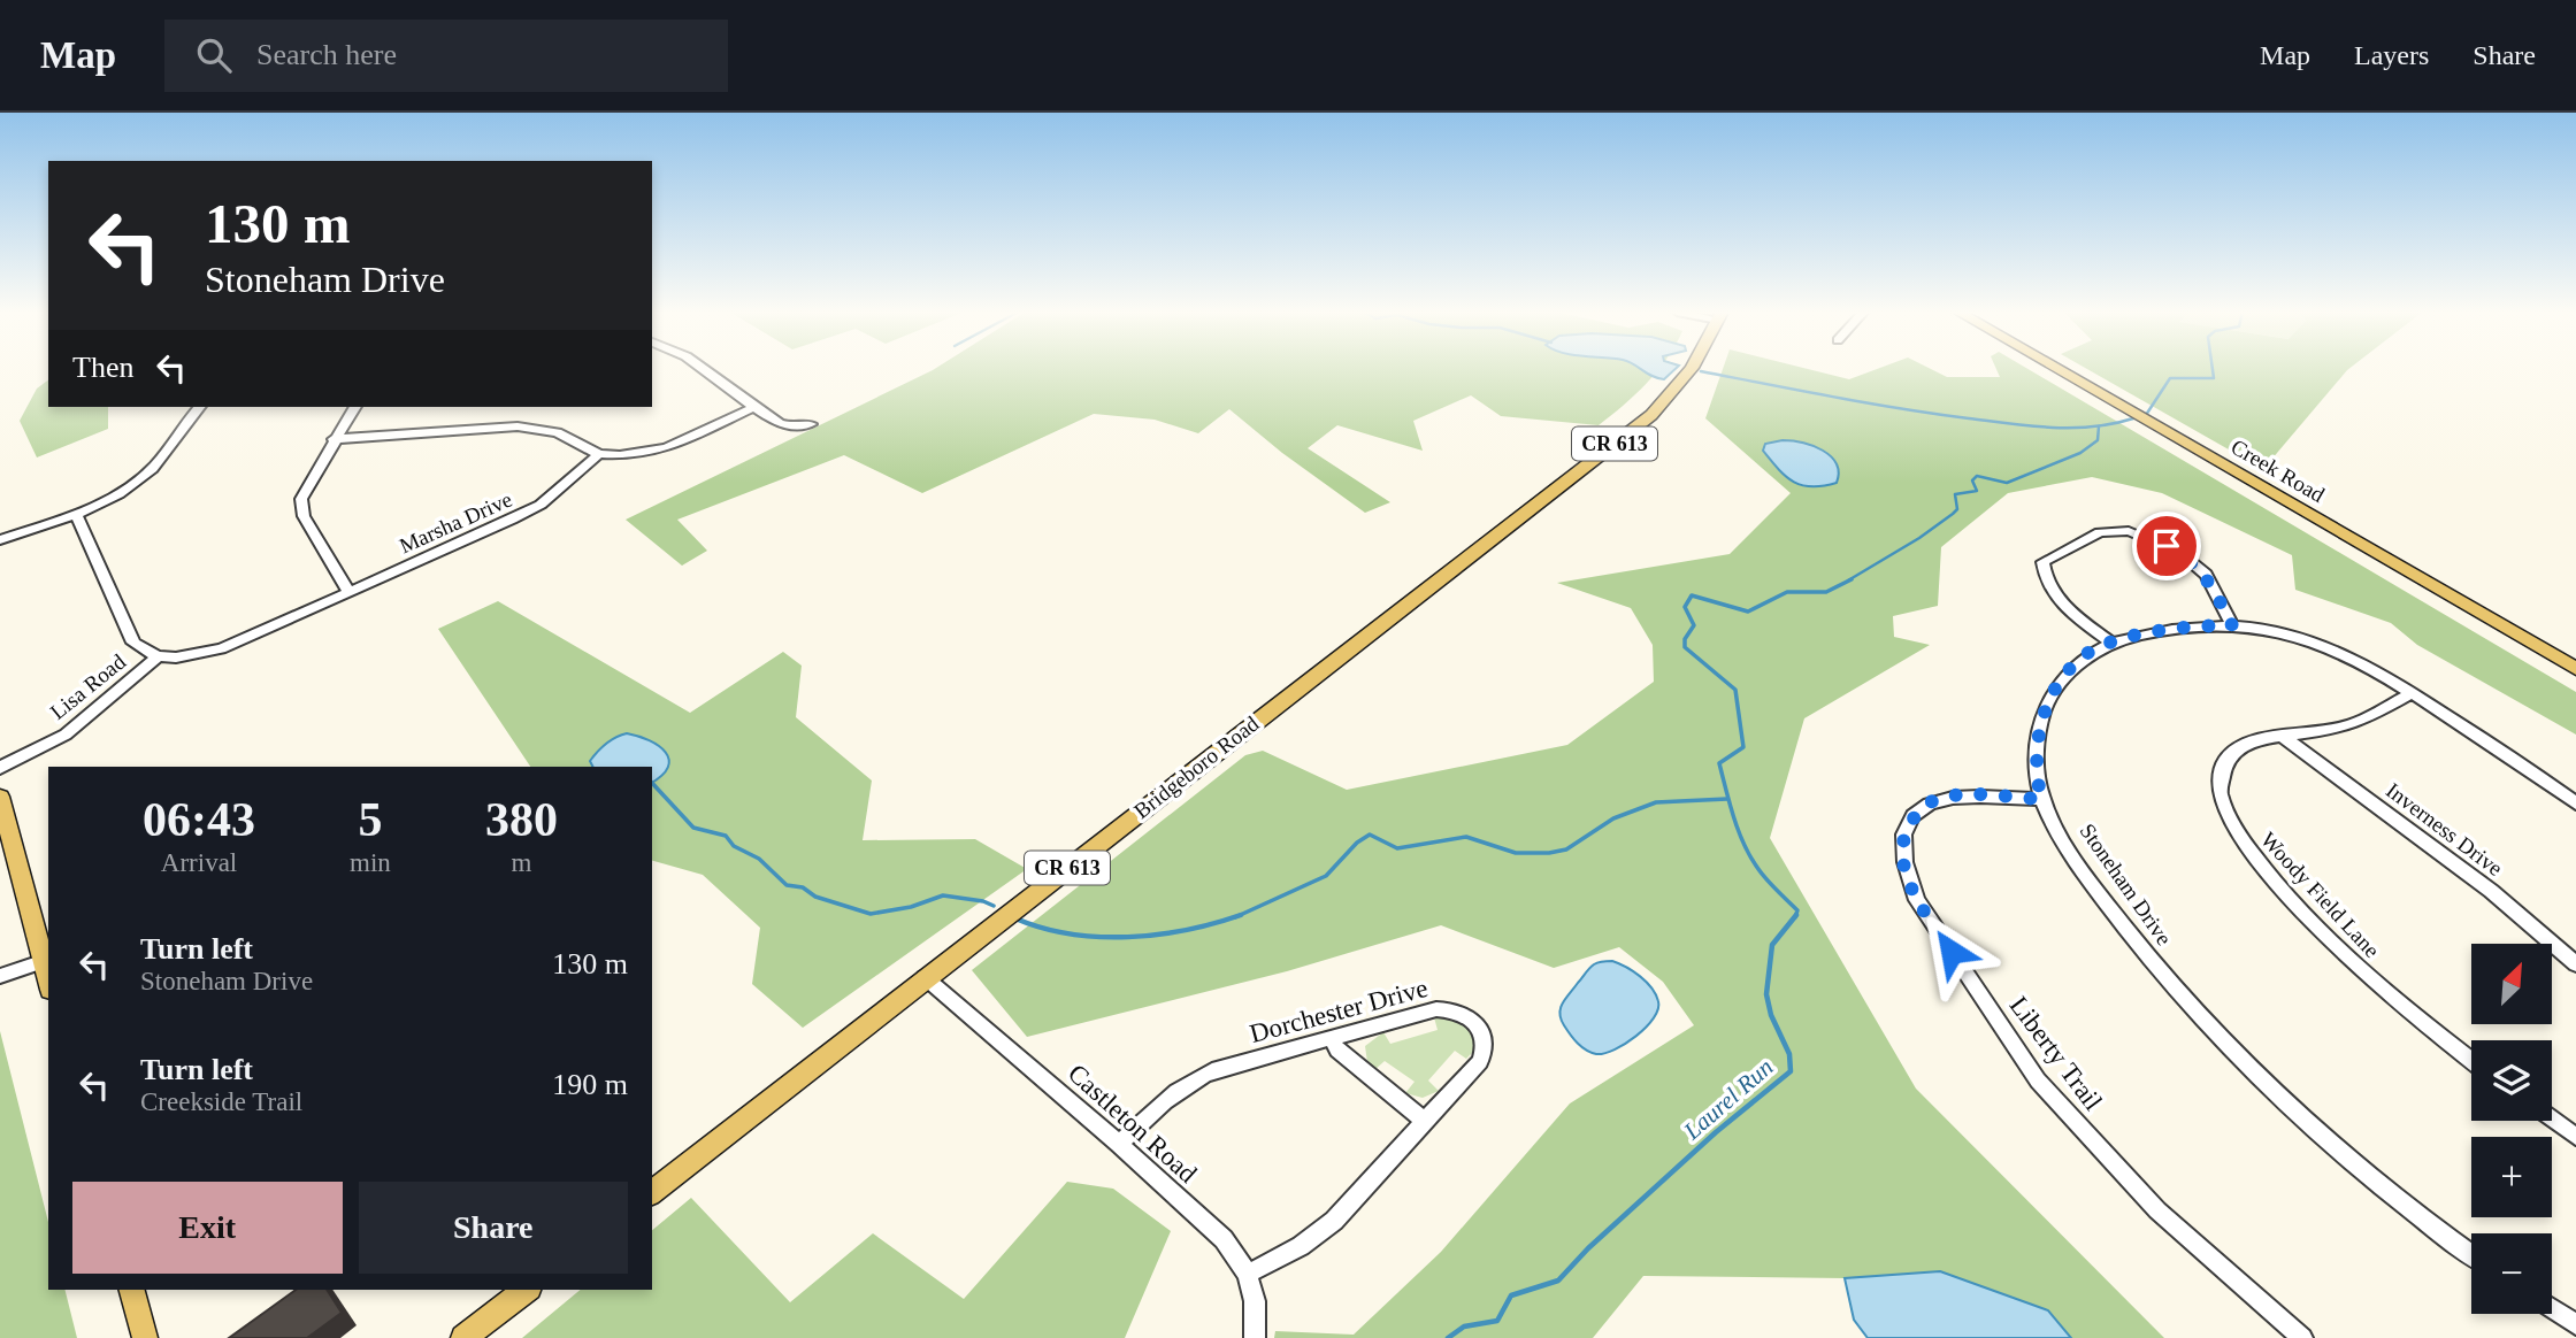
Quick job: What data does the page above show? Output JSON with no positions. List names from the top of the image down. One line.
{"streets":{"main road":["CR 613","Creek Road","Bridgeboro Road"],"street":["Marsha Drive","Lisa Road","Inverness Drive","Stoneham Drive","Woody Field Lane","Dorchester Drive","Liberty Trail","Castleton Road"]},"crossings":[["Marsha Drive","Lisa Road"],["Bridgeboro Road","Castleton Road"],["Inverness Drive","Woody Field Lane"],["Stoneham Drive","Woody Field Lane"],["Stoneham Drive","Liberty Trail"],["Dorchester Drive","Castleton Road"]],"water":["Laurel Run"],"north":"top right","page":{"header":"Map","search":"Search here","nav":["Map","Layers","Share"],"turn":["130 m","Stoneham Drive"],"then":"Then","eta":["06:43","Arrival","5","min","380","m"],"list":[{"name":"Turn left","note":"Stoneham Drive","value":"130 m"},{"name":"Turn left","note":"Creekside Trail","value":"190 m"}],"map_buttons":["+","−"],"buttons":["Exit","Share"]}}
